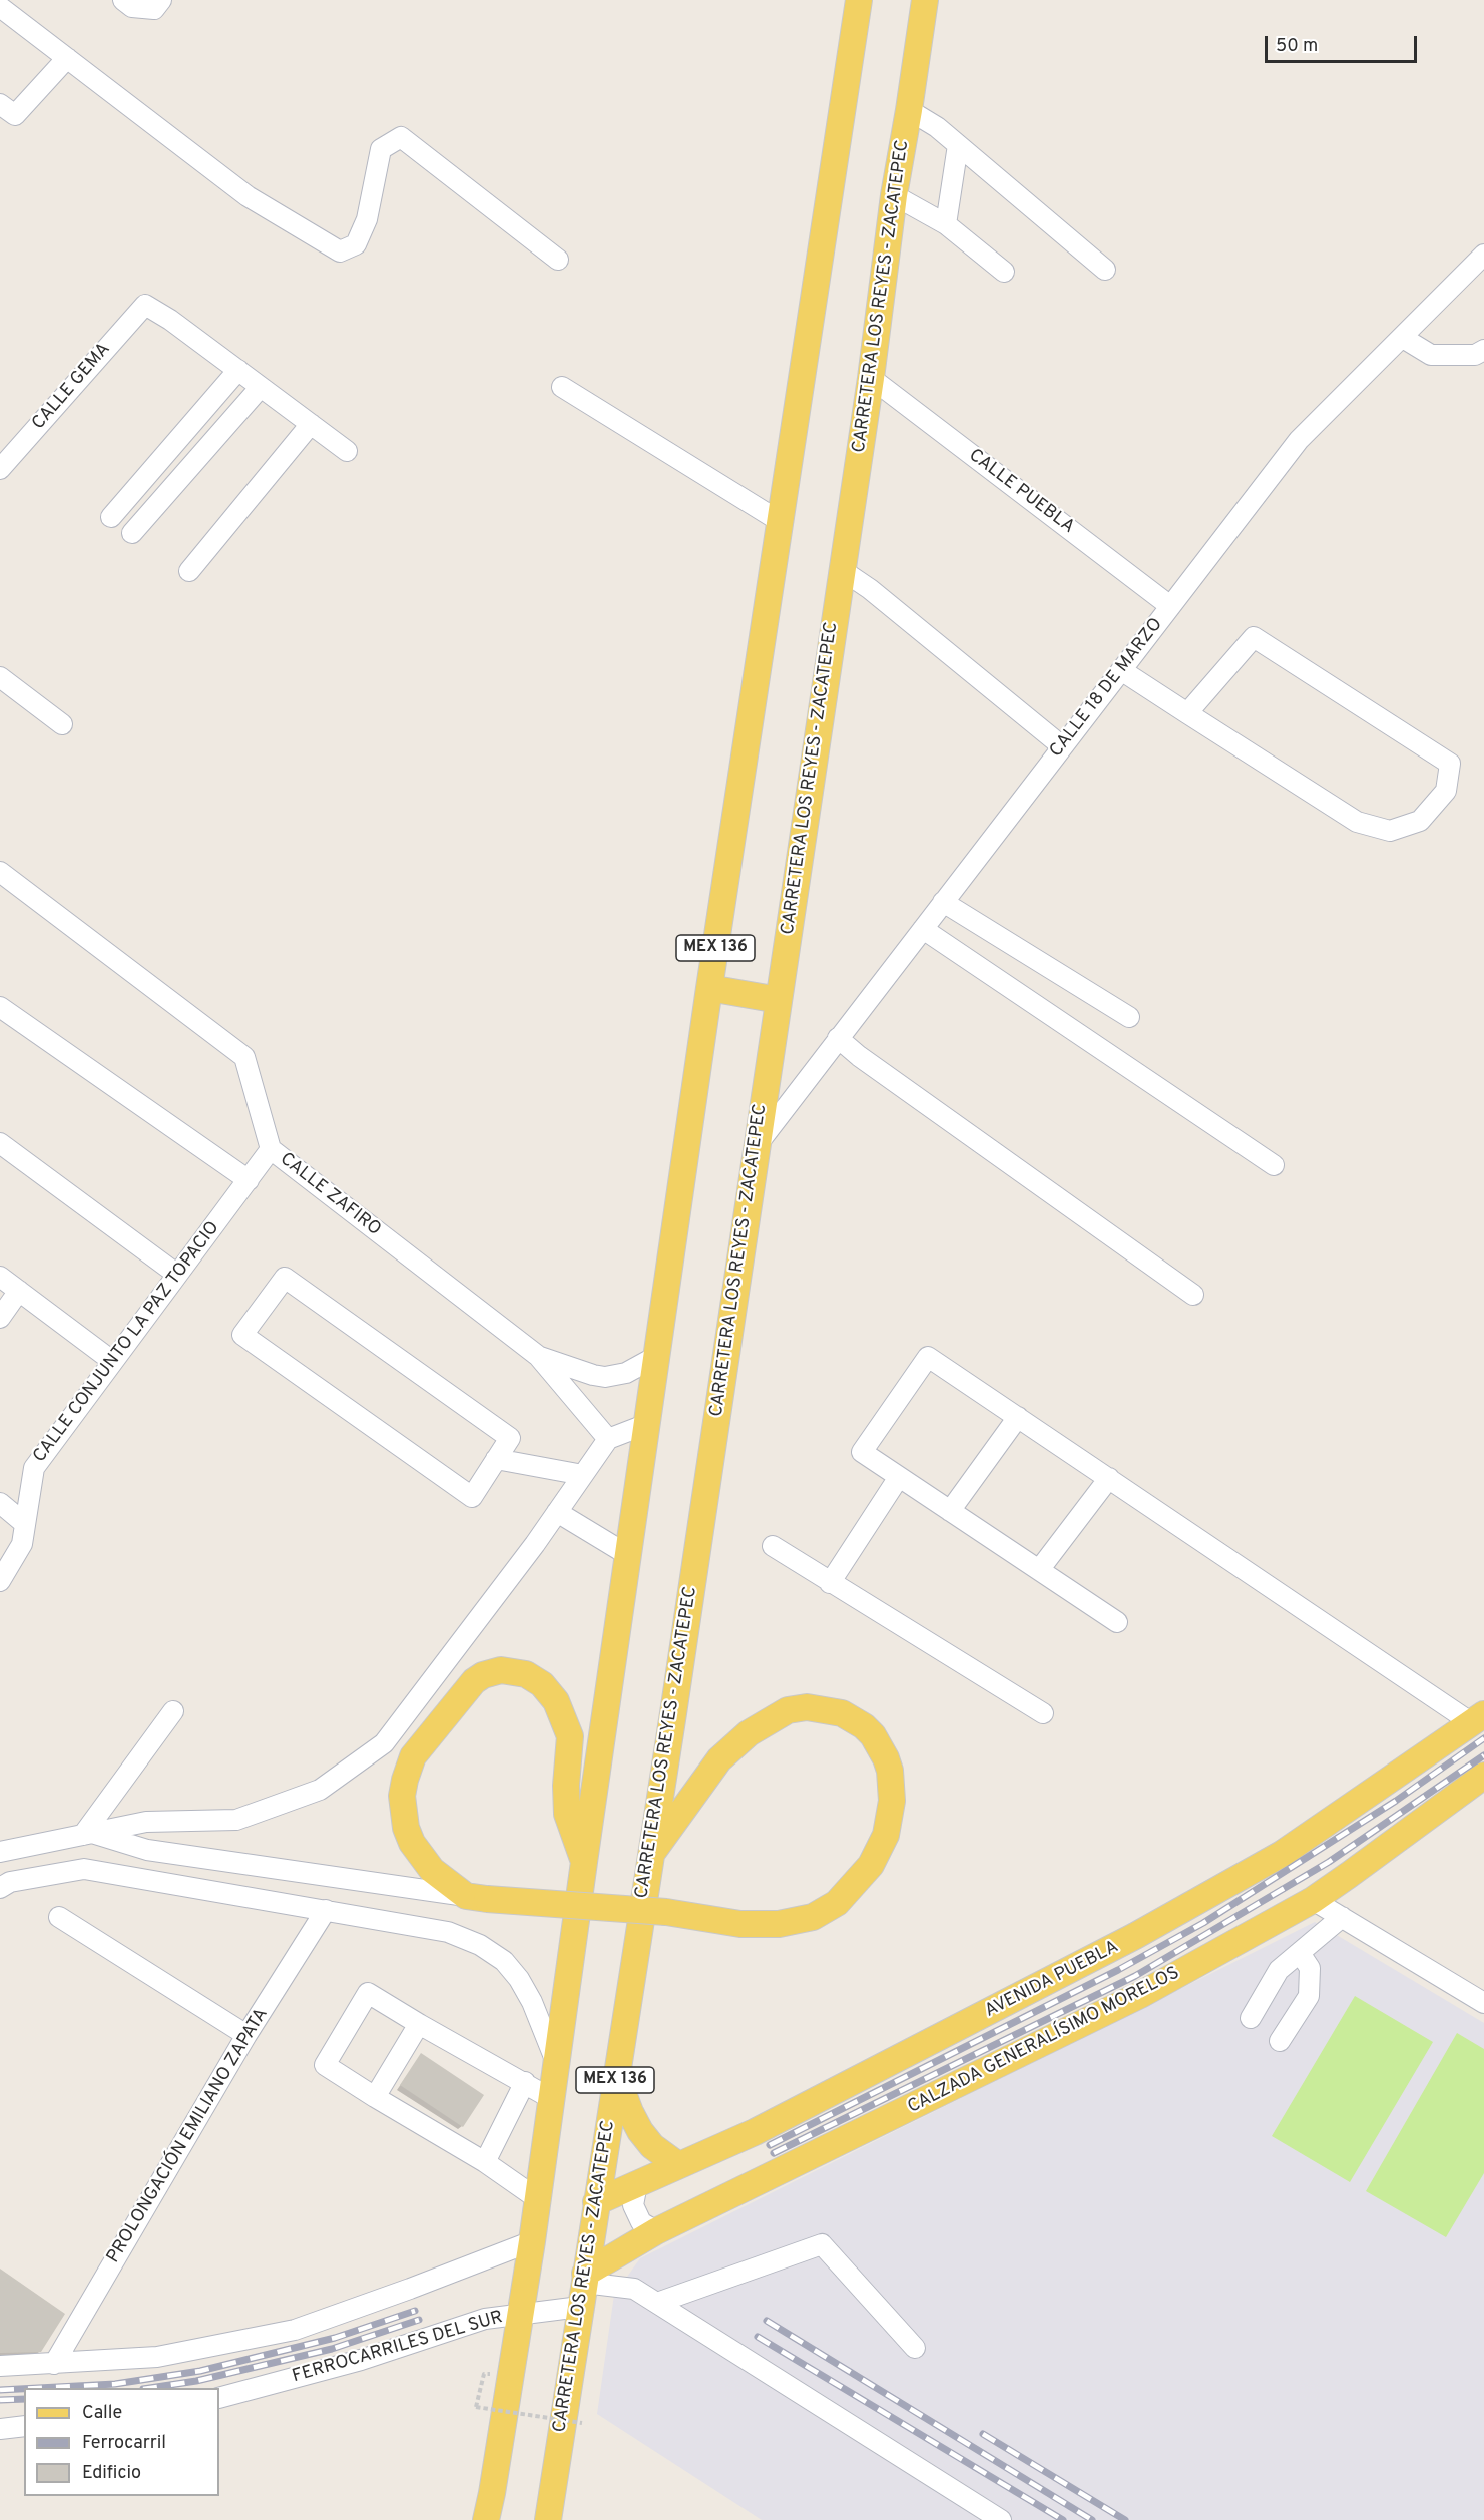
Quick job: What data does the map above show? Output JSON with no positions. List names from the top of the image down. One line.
{"streets":{"main road":["CARRETERA LOS REYES - ZACATEPEC","MEX 136","AVENIDA PUEBLA","CALZADA GENERALÍSIMO MORELOS"],"street":["CALLE GEMA","CALLE PUEBLA","CALLE 18 DE MARZO","CALLE ZAFIRO","CALLE CONJUNTO LA PAZ TOPACIO","PROLONGACIÓN EMILIANO ZAPATA","FERROCARRILES DEL SUR"]},"crossings":[["CARRETERA LOS REYES - ZACATEPEC","CALLE PUEBLA"],["CARRETERA LOS REYES - ZACATEPEC","CALLE 18 DE MARZO"],["CARRETERA LOS REYES - ZACATEPEC","AVENIDA PUEBLA"],["CARRETERA LOS REYES - ZACATEPEC","CALZADA GENERALÍSIMO MORELOS"],["CARRETERA LOS REYES - ZACATEPEC","FERROCARRILES DEL SUR"],["CALLE PUEBLA","CALLE 18 DE MARZO"],["MEX 136","CALLE ZAFIRO"],["MEX 136","FERROCARRILES DEL SUR"],["CALLE ZAFIRO","CALLE CONJUNTO LA PAZ TOPACIO"],["CALZADA GENERALÍSIMO MORELOS","FERROCARRILES DEL SUR"]],"legend":["Calle","Ferrocarril","Edificio"],"scale_bar":"50 m"}
